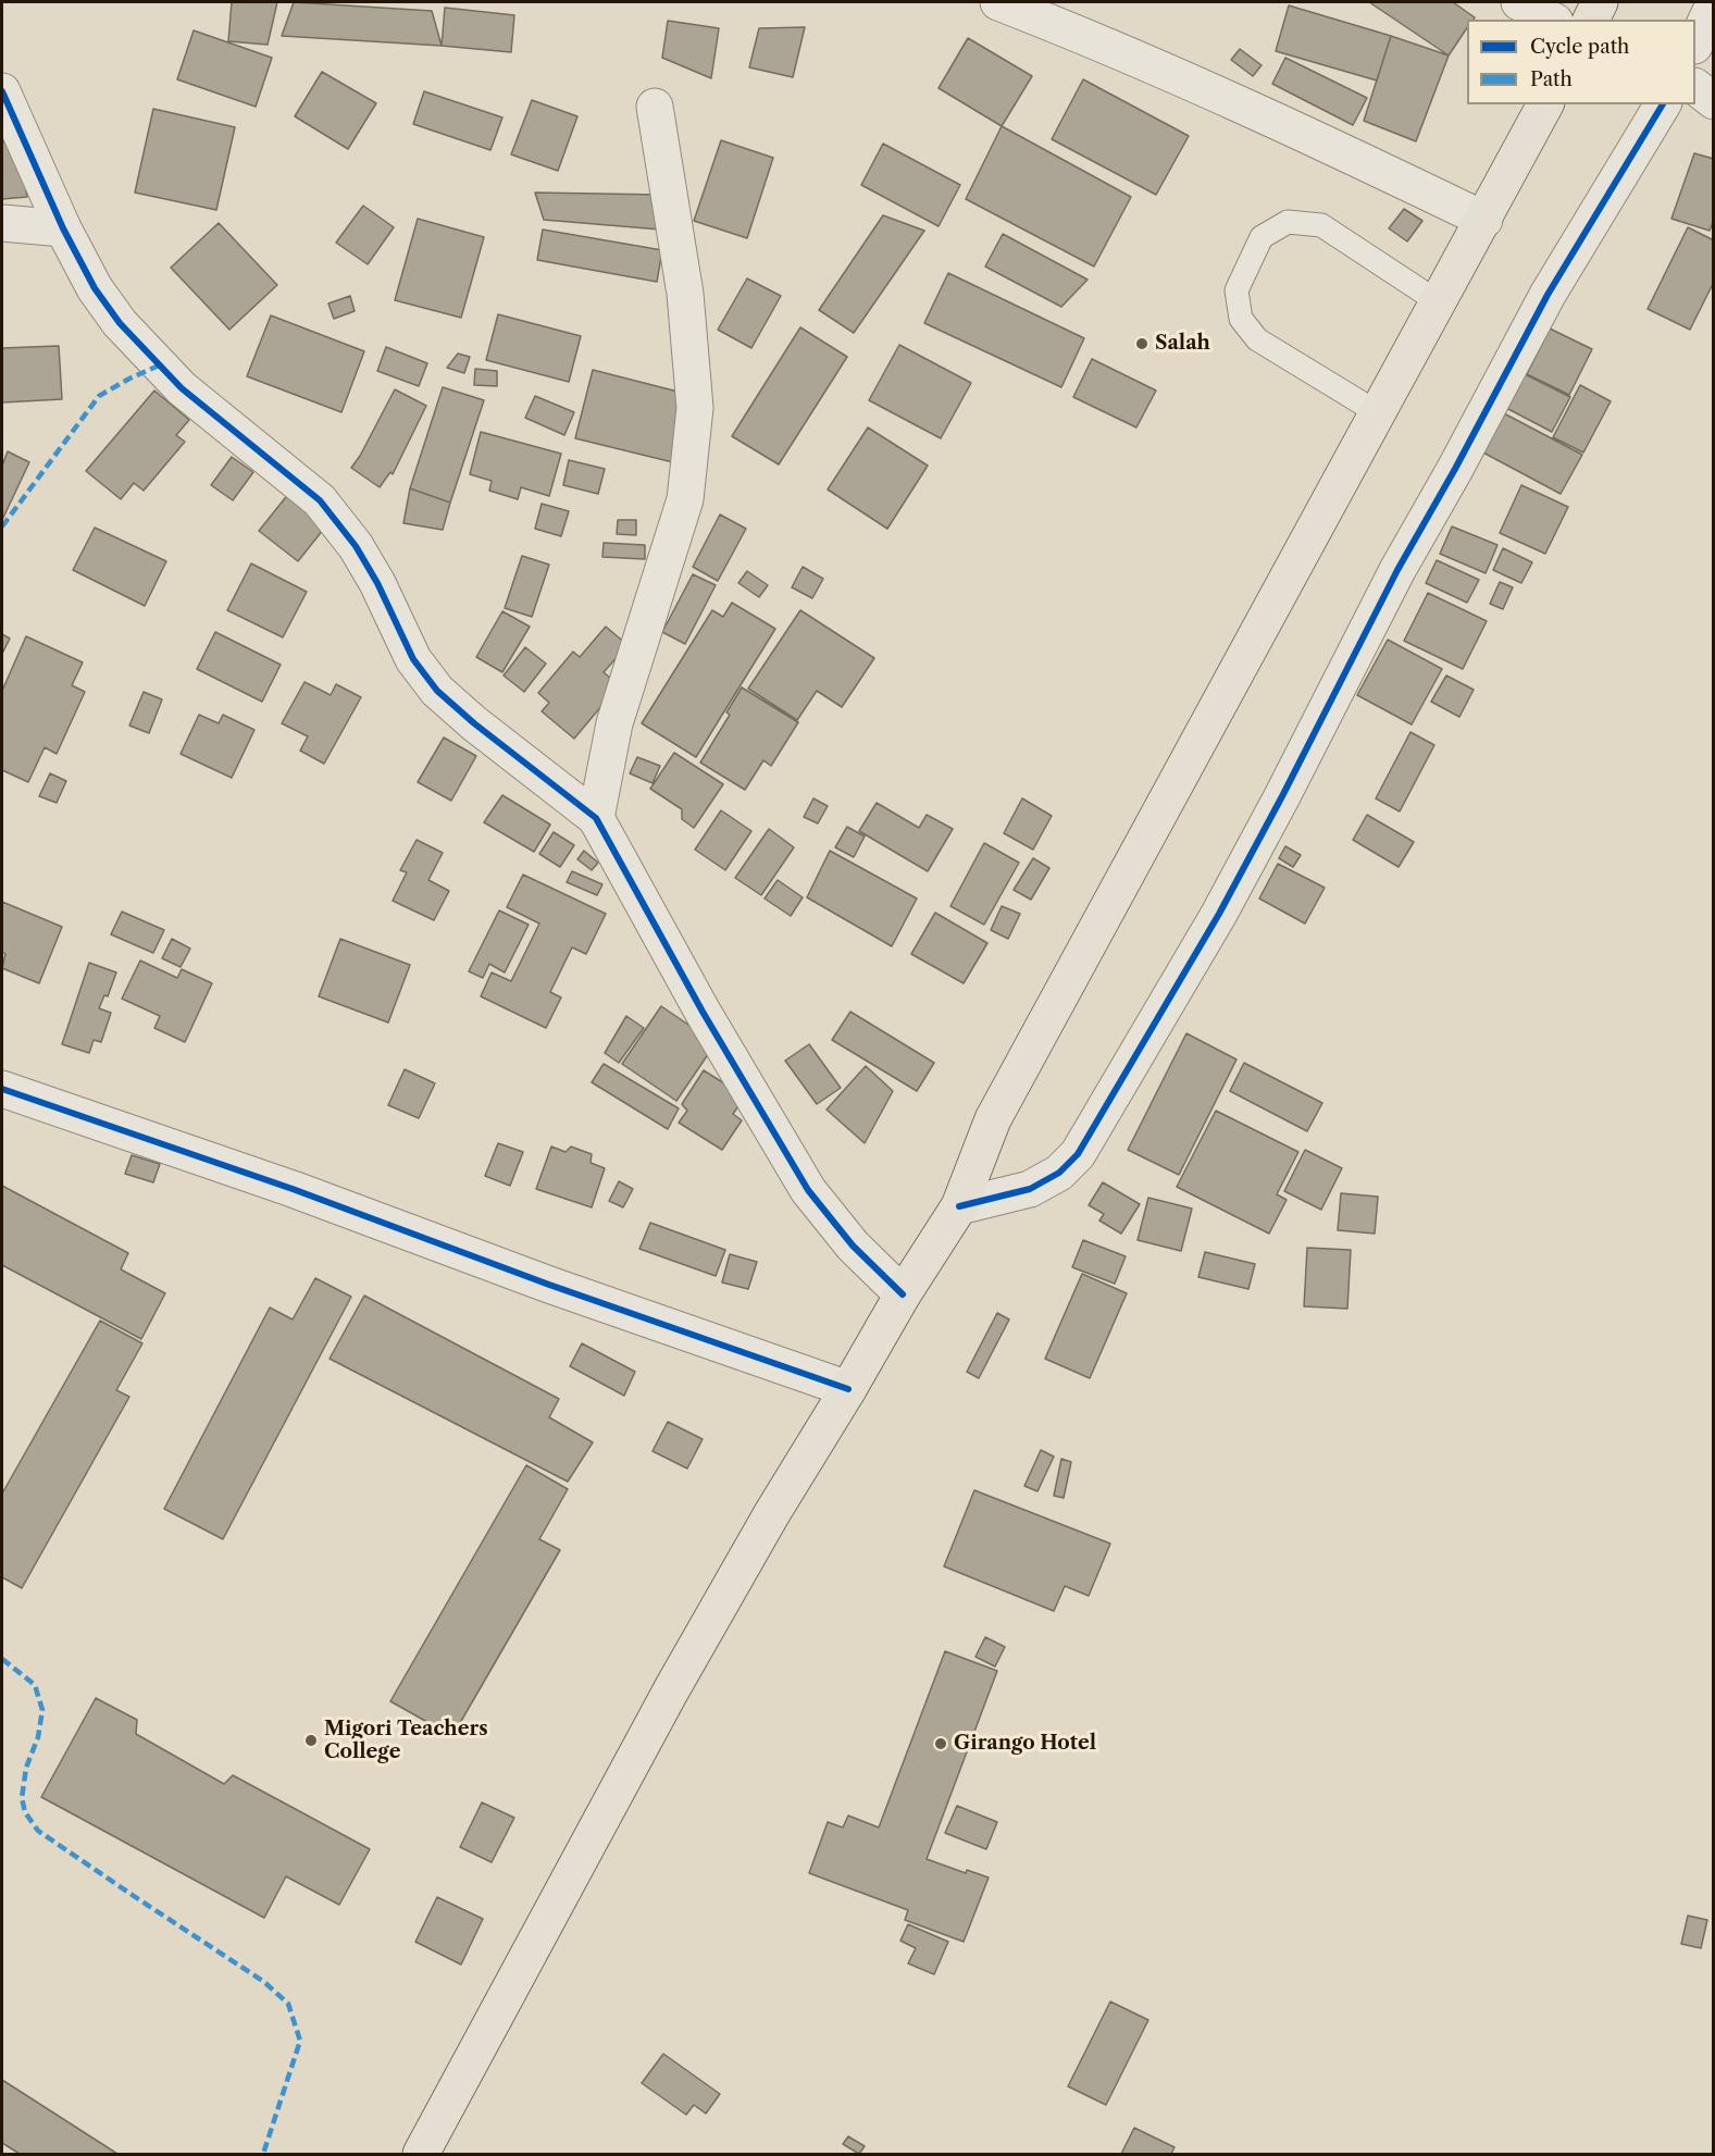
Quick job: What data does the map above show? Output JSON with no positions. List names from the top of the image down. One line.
{"places":["Salah","Migori Teachers College","Girango Hotel"],"legend":["Cycle path","Path"]}
